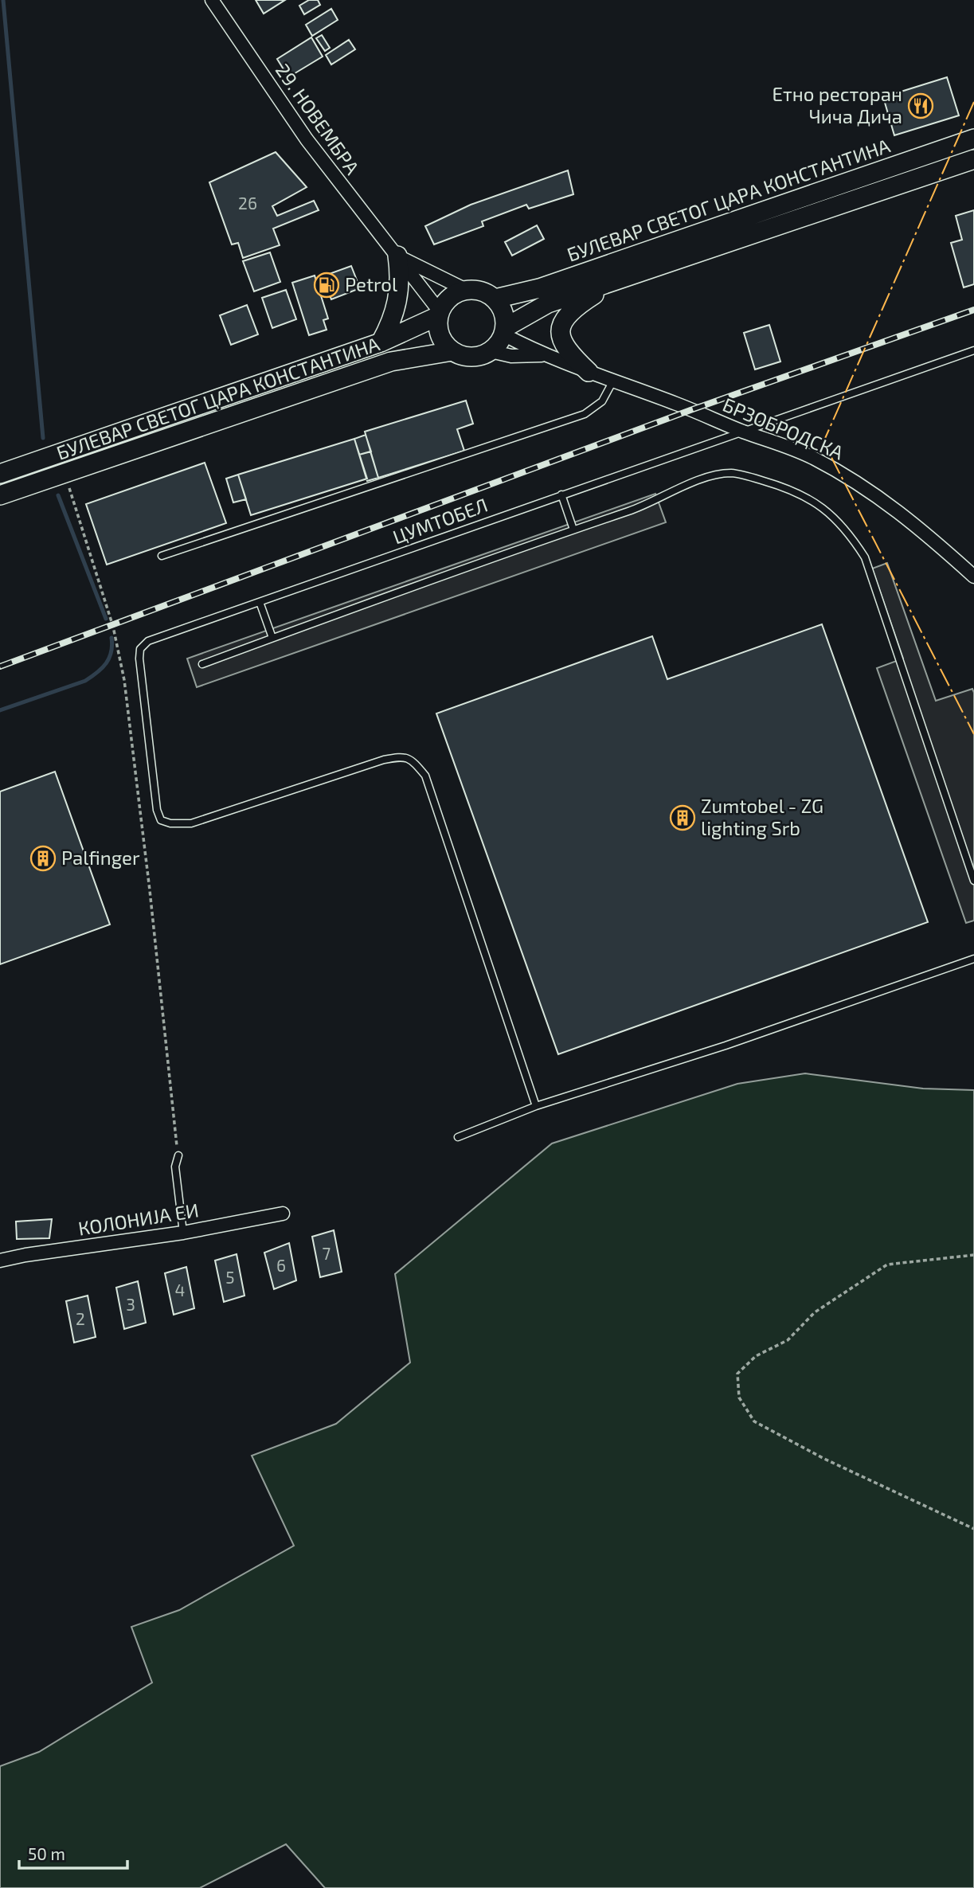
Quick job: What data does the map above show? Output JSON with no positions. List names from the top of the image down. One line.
{"streets":{"main road":["БУЛЕВАР СВЕТОГ ЦАРА КОНСТАНТИНА"],"street":["29. НОВЕМБРА","БРЗОБРОДСКА","КОЛОНИЈА ЕИ"],"lane":["ЦУМТОБЕЛ"]},"crossings":[["29. НОВЕМБРА","БУЛЕВАР СВЕТОГ ЦАРА КОНСТАНТИНА"],["БРЗОБРОДСКА","ЦУМТОБЕЛ"]],"places":{"restaurant":["Етно ресторан Чича Дича"],"fuel station":["Petrol"],"building":["Zumtobel - ZG lighting Srb","Palfinger"]},"house_numbers":["26","7","6","5","4","3","2"],"scale_bar":"50 m"}
